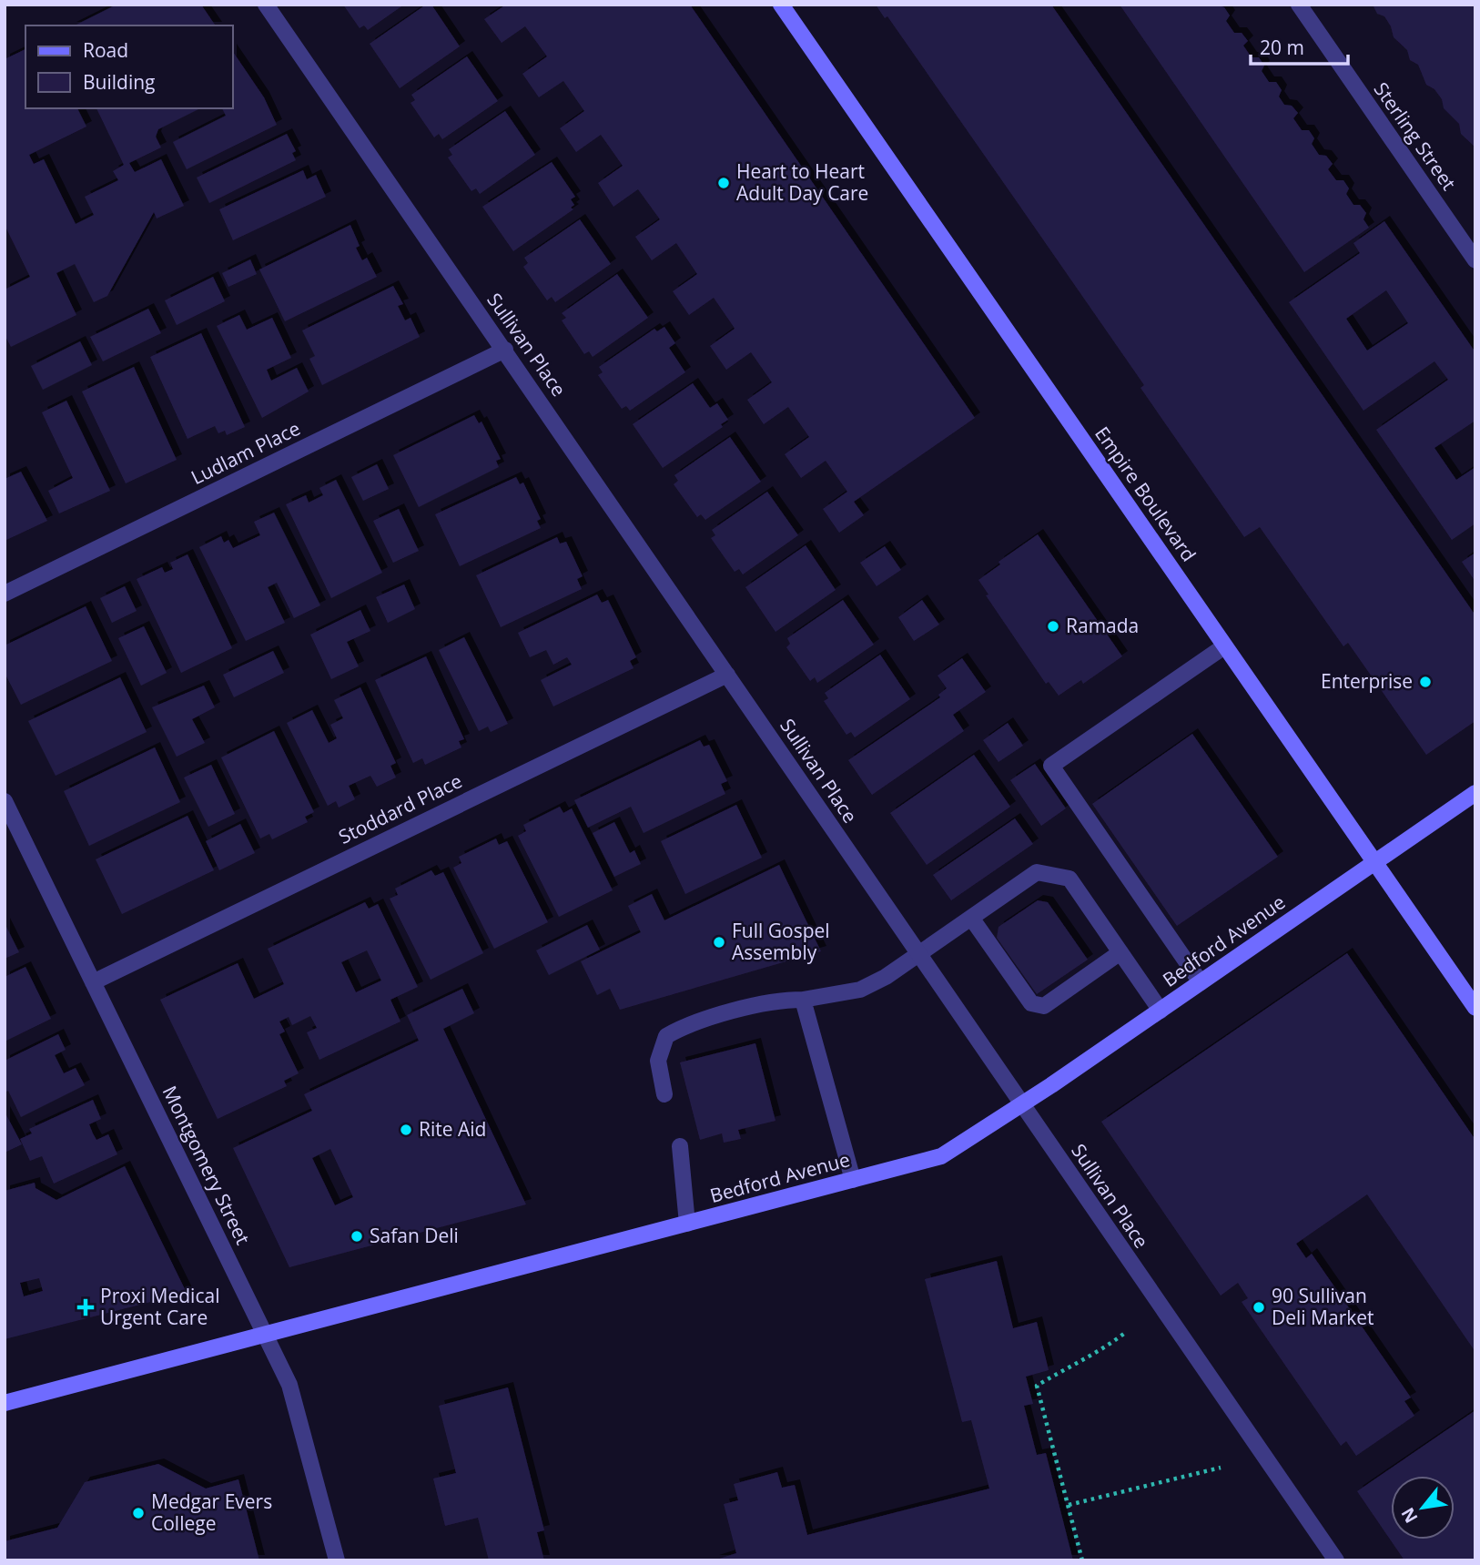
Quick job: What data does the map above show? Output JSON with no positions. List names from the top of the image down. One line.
{"streets":{"street":["Sterling Street","Sullivan Place","Ludlam Place","Empire Boulevard","Stoddard Place","Bedford Avenue","Montgomery Street"]},"crossings":[["Sullivan Place","Ludlam Place"],["Sullivan Place","Stoddard Place"],["Sullivan Place","Bedford Avenue"],["Empire Boulevard","Bedford Avenue"],["Stoddard Place","Montgomery Street"],["Bedford Avenue","Montgomery Street"]],"places":{"other":["Heart to Heart Adult Day Care","Ramada","Enterprise","Full Gospel Assembly","Rite Aid","Safan Deli","90 Sullivan Deli Market","Medgar Evers College"],"health":["Proxi Medical Urgent Care"]},"legend":["Road","Building"],"scale_bar":"20 m","north":"bottom left"}
